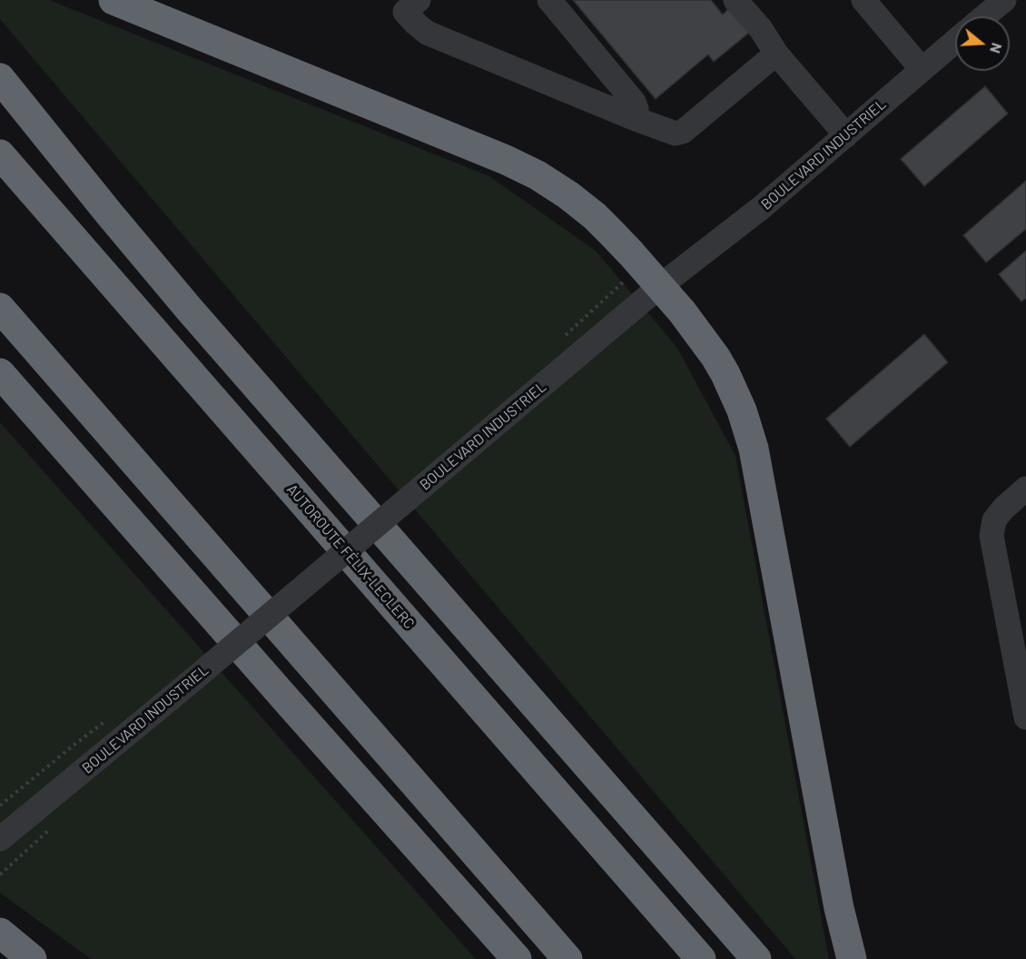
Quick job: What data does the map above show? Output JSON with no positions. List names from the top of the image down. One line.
{"streets":{"highway":["AUTOROUTE FÉLIX-LECLERC"],"street":["BOULEVARD INDUSTRIEL"]},"north":"right"}
